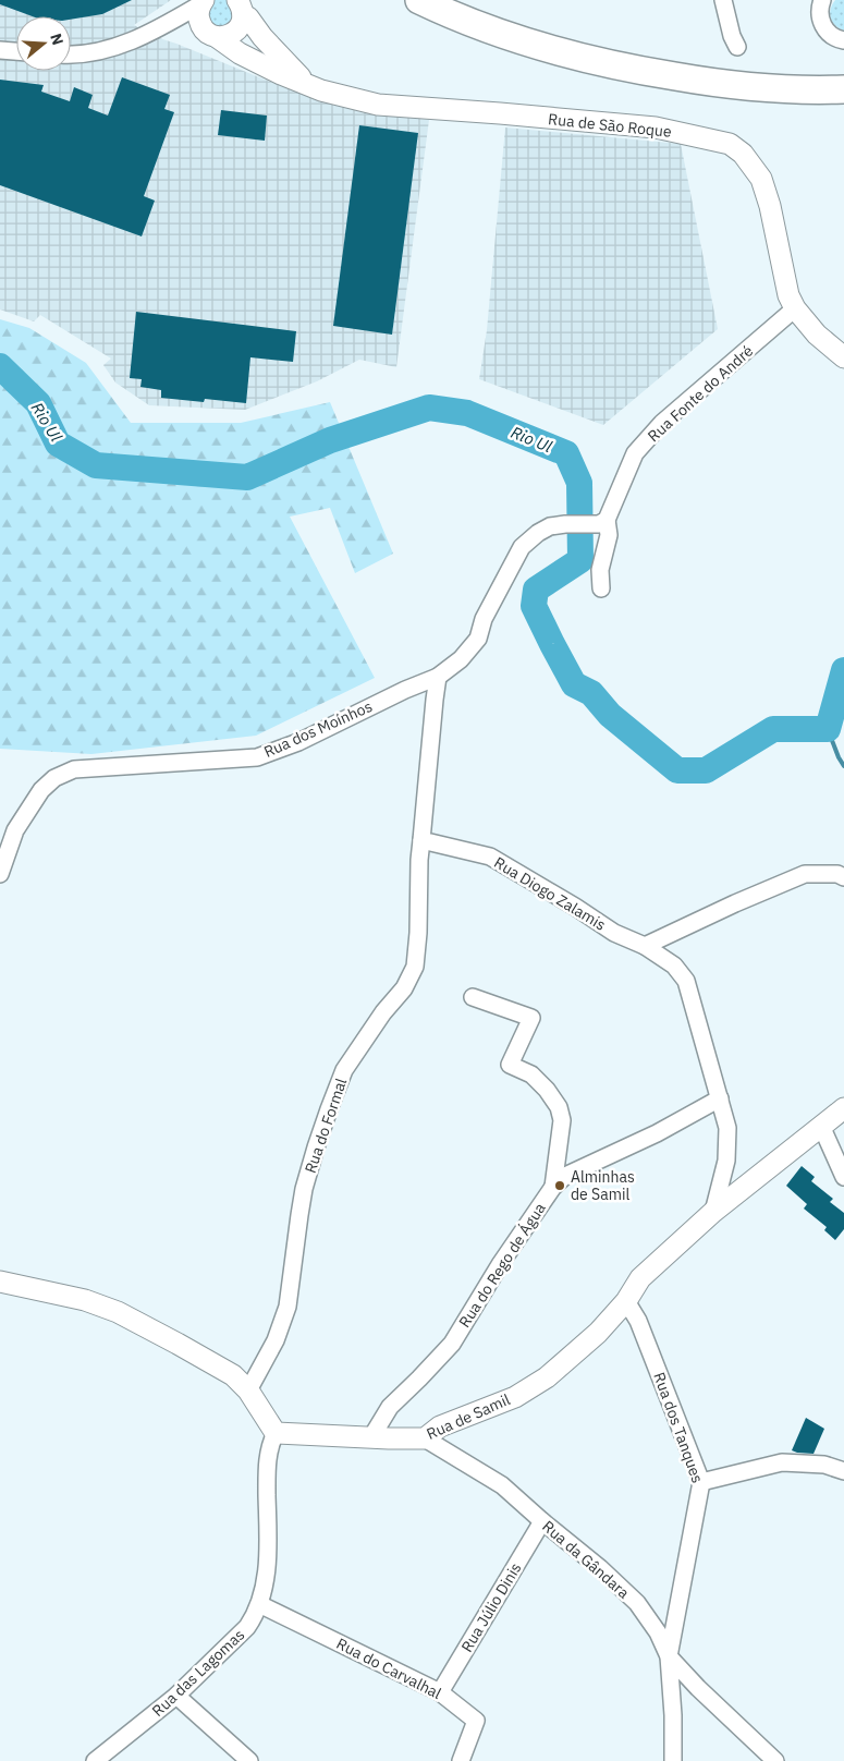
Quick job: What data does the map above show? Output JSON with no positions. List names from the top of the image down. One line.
{"streets":{"street":["Rua de São Roque","Rua Fonte do André","Rua dos Moínhos","Rua Diogo Zalamis","Rua do Formal","Rua do Rego de Água","Rua de Samil","Rua dos Tanques","Rua da Gândara","Rua Júlio Dinis","Rua do Carvalhal","Rua das Lagomas"]},"crossings":[["Rua de São Roque","Rua Fonte do André"],["Rua Fonte do André","Rua dos Moínhos"],["Rua Diogo Zalamis","Rua do Formal"],["Rua do Rego de Água","Rua de Samil"],["Rua de Samil","Rua dos Tanques"],["Rua de Samil","Rua da Gândara"],["Rua de Samil","Rua das Lagomas"],["Rua dos Tanques","Rua da Gândara"],["Rua da Gândara","Rua Júlio Dinis"],["Rua Júlio Dinis","Rua do Carvalhal"],["Rua do Carvalhal","Rua das Lagomas"]],"water":["Rio Ul"],"places":["Alminhas de Samil"],"north":"right"}
